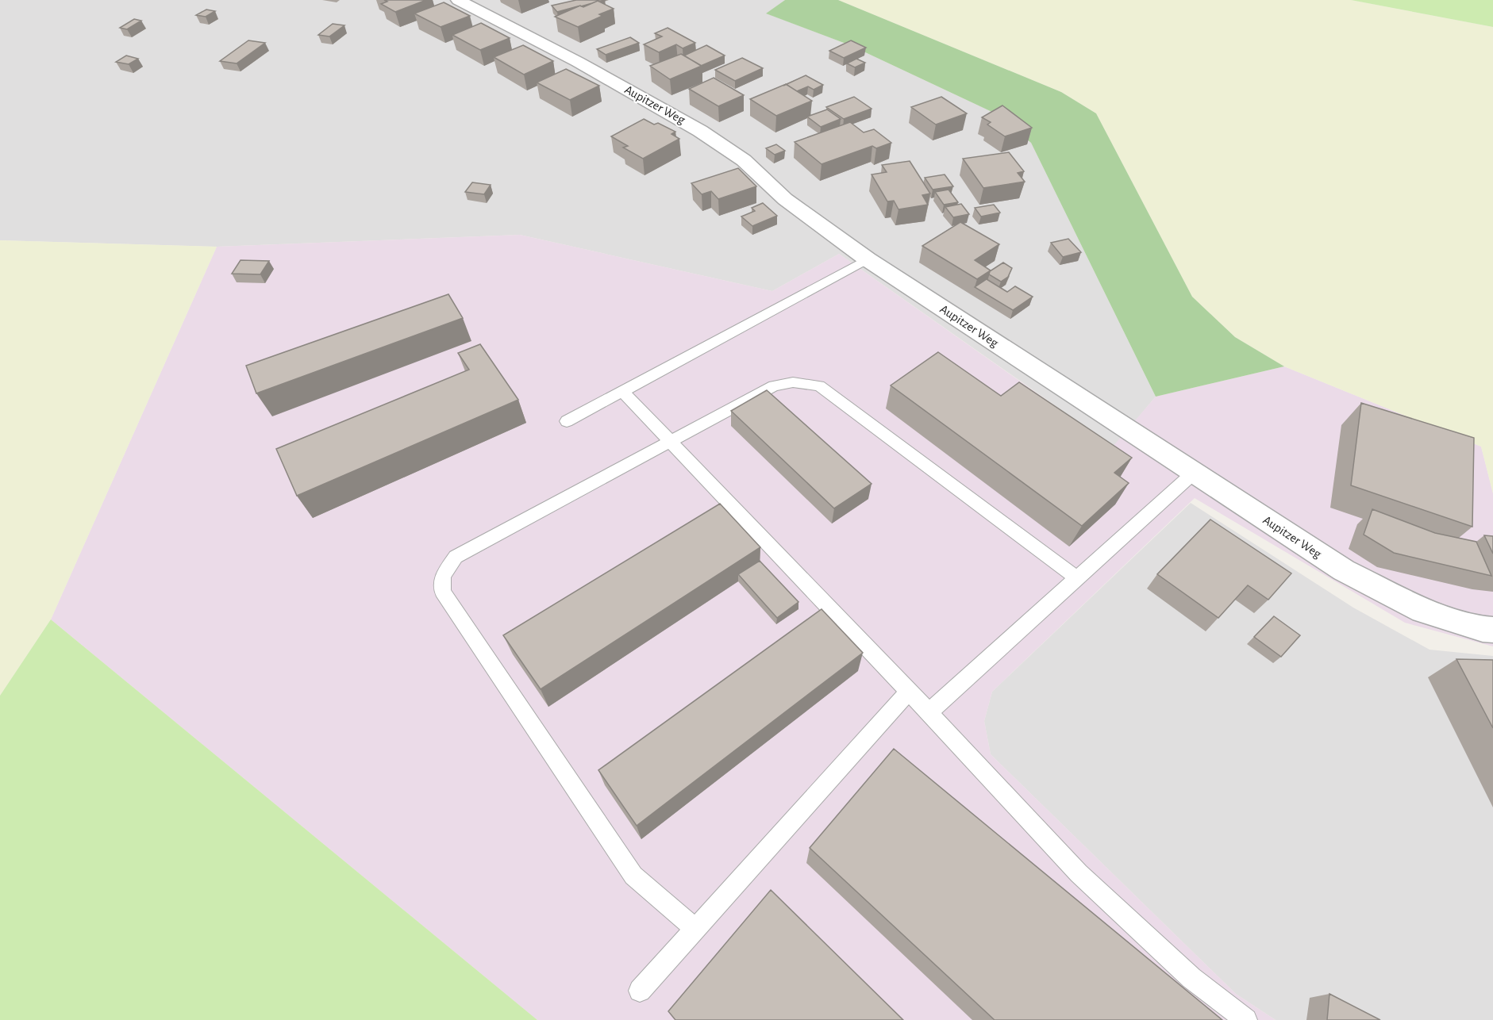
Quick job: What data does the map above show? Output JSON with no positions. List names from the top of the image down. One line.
{"streets":{"street":["Aupitzer Weg"]}}
